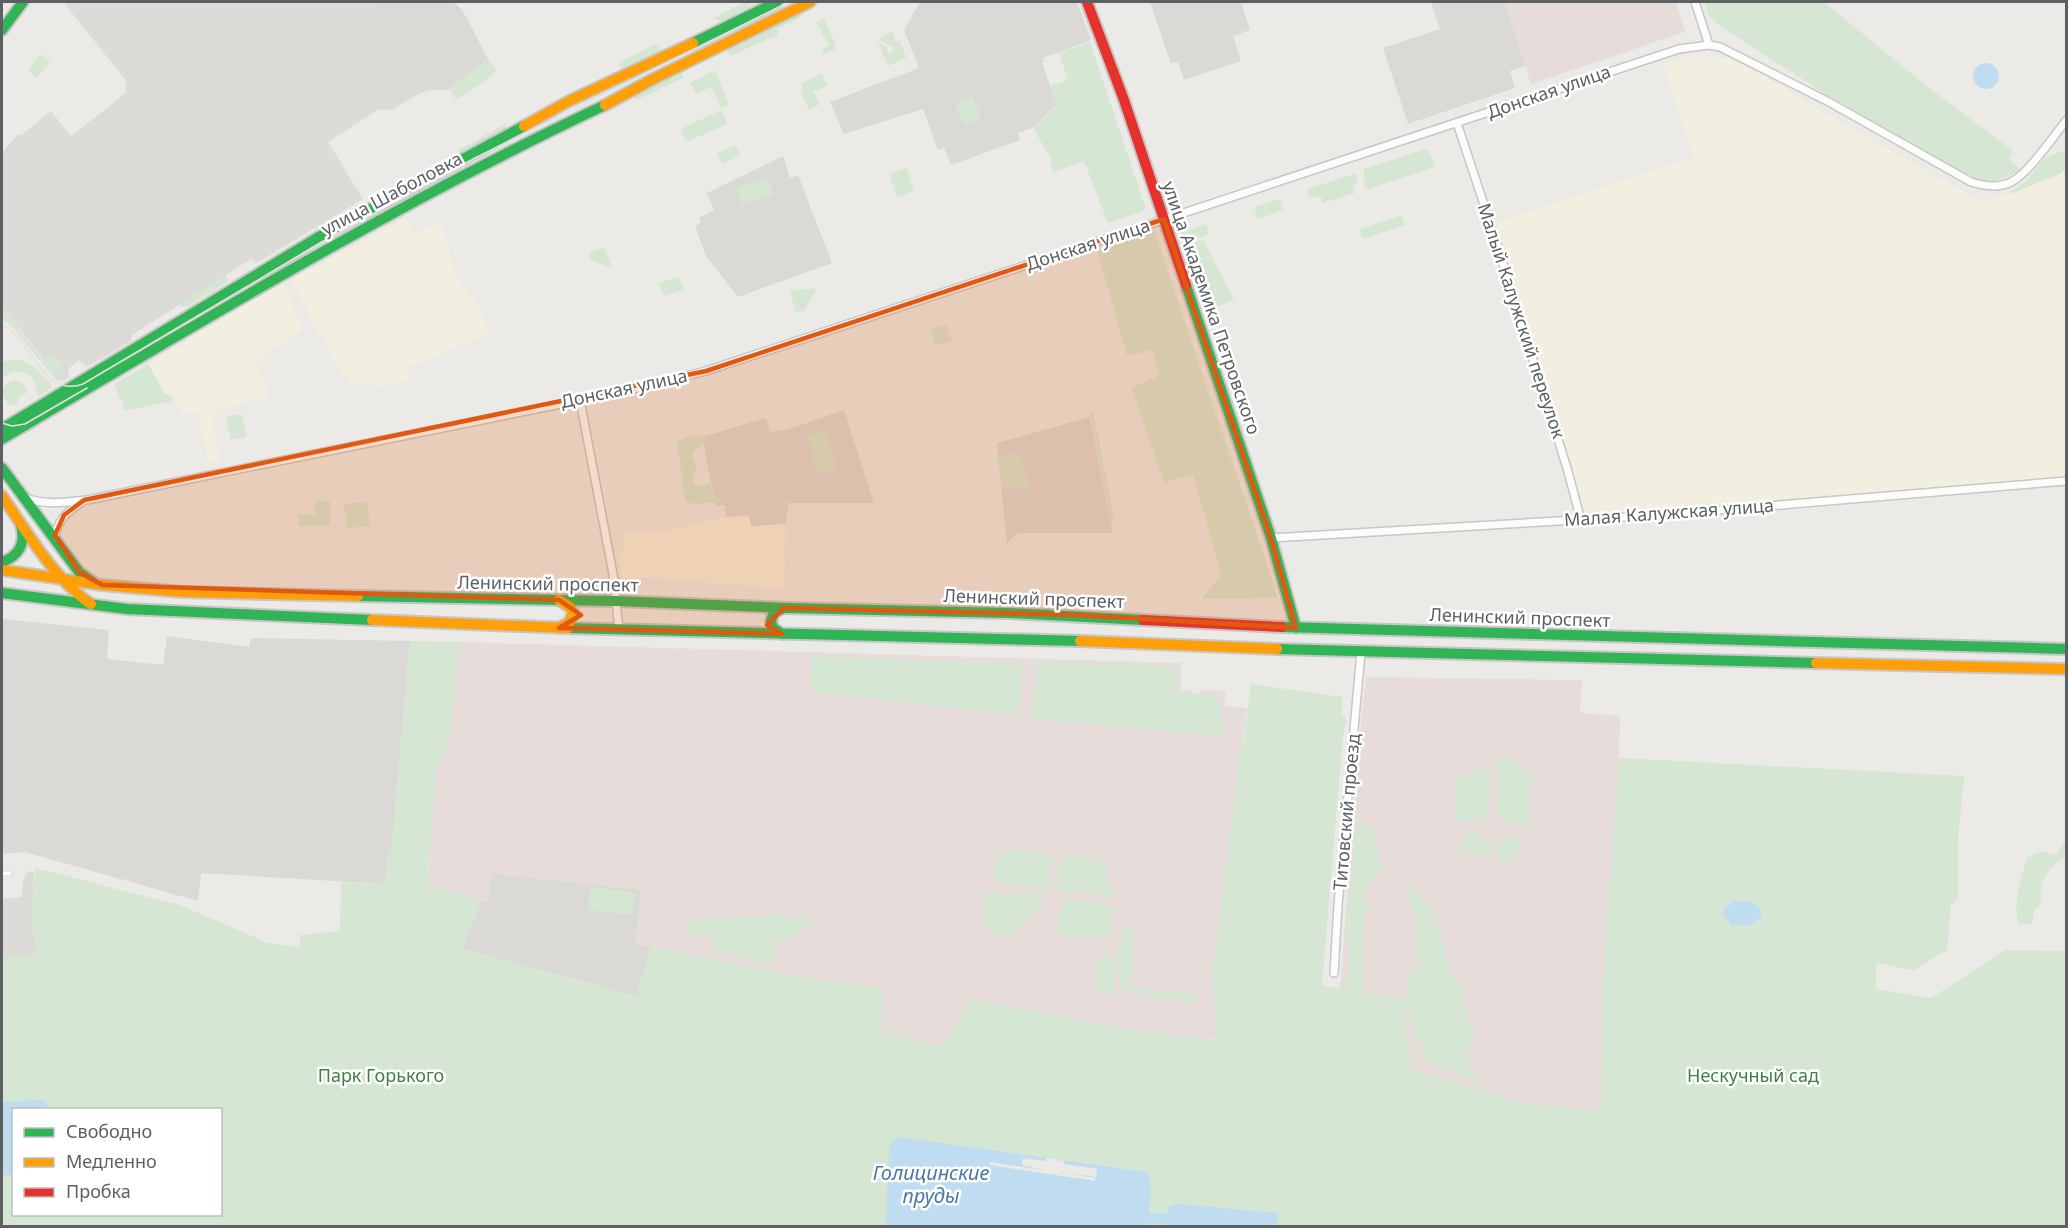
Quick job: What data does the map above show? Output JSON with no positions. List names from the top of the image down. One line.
{"streets":{"main road":["улица Шаболовка","улица Академика Петровского","Ленинский проспект"],"street":["Донская улица","Малый Калужский переулок","Малая Калужская улица","Титовский проезд"]},"crossings":[["Донская улица","улица Академика Петровского"],["Донская улица","Малый Калужский переулок"],["улица Академика Петровского","Малая Калужская улица"],["улица Академика Петровского","Ленинский проспект"],["Малый Калужский переулок","Малая Калужская улица"],["Ленинский проспект","Титовский проезд"]],"water":["Голицинские пруды"],"parks":["Парк Горького","Нескучный сад"],"legend":["Свободно","Медленно","Пробка"]}
